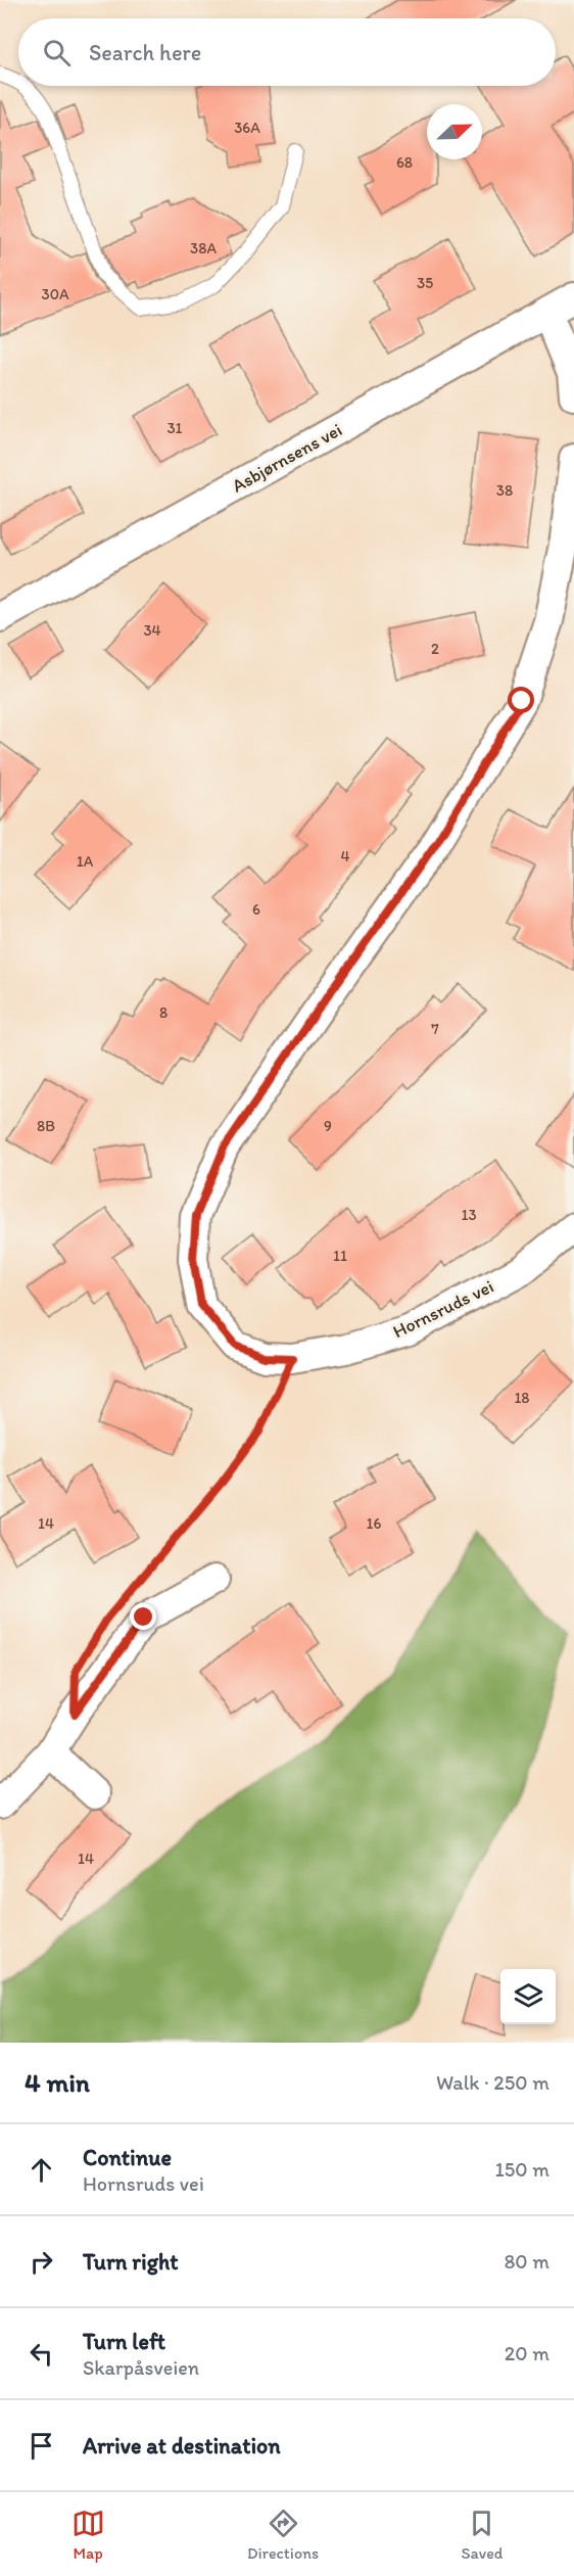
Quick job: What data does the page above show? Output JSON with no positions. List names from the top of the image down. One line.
{"streets":{"street":["Asbjørnsens vei","Hornsruds vei"]},"house_numbers":["36A","68","38A","35","30A","31","38","34","2","4","1A","6","8","7","8B","9","13","11","18","14","16","14"],"north":"top right","page":{"search":"Search here","heading":["4 min","Walk · 250 m"],"list":[["Continue","Hornsruds vei","150 m"],["Turn right","80 m"],["Turn left","Skarpåsveien","20 m"],"Arrive at destination"],"nav":["Map","Directions","Saved"]}}
